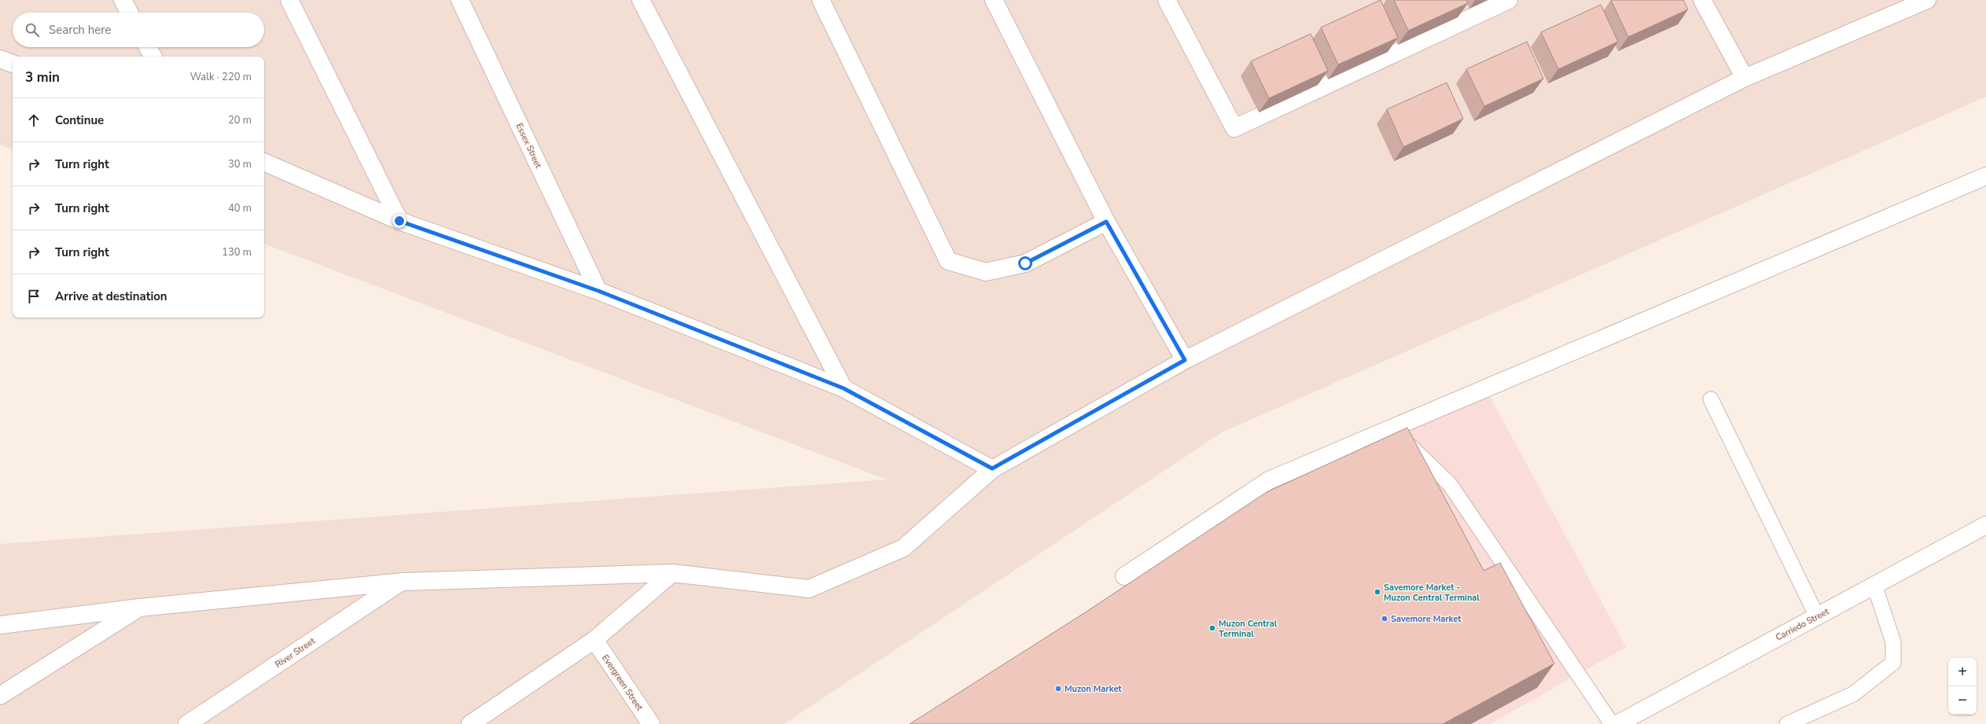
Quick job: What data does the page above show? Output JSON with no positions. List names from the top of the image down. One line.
{"streets":{"street":["Essex Street","Carriedo Street","River Street","Evergreen Street"]},"places":["Savemore Market - Muzon Central Terminal","Savemore Market","Muzon Central Terminal","Muzon Market"],"page":{"search":"Search here","heading":["3 min","Walk · 220 m"],"list":[["Continue","20 m"],["Turn right","30 m"],["Turn right","40 m"],["Turn right","130 m"],"Arrive at destination"],"map_buttons":["+","−"]}}
